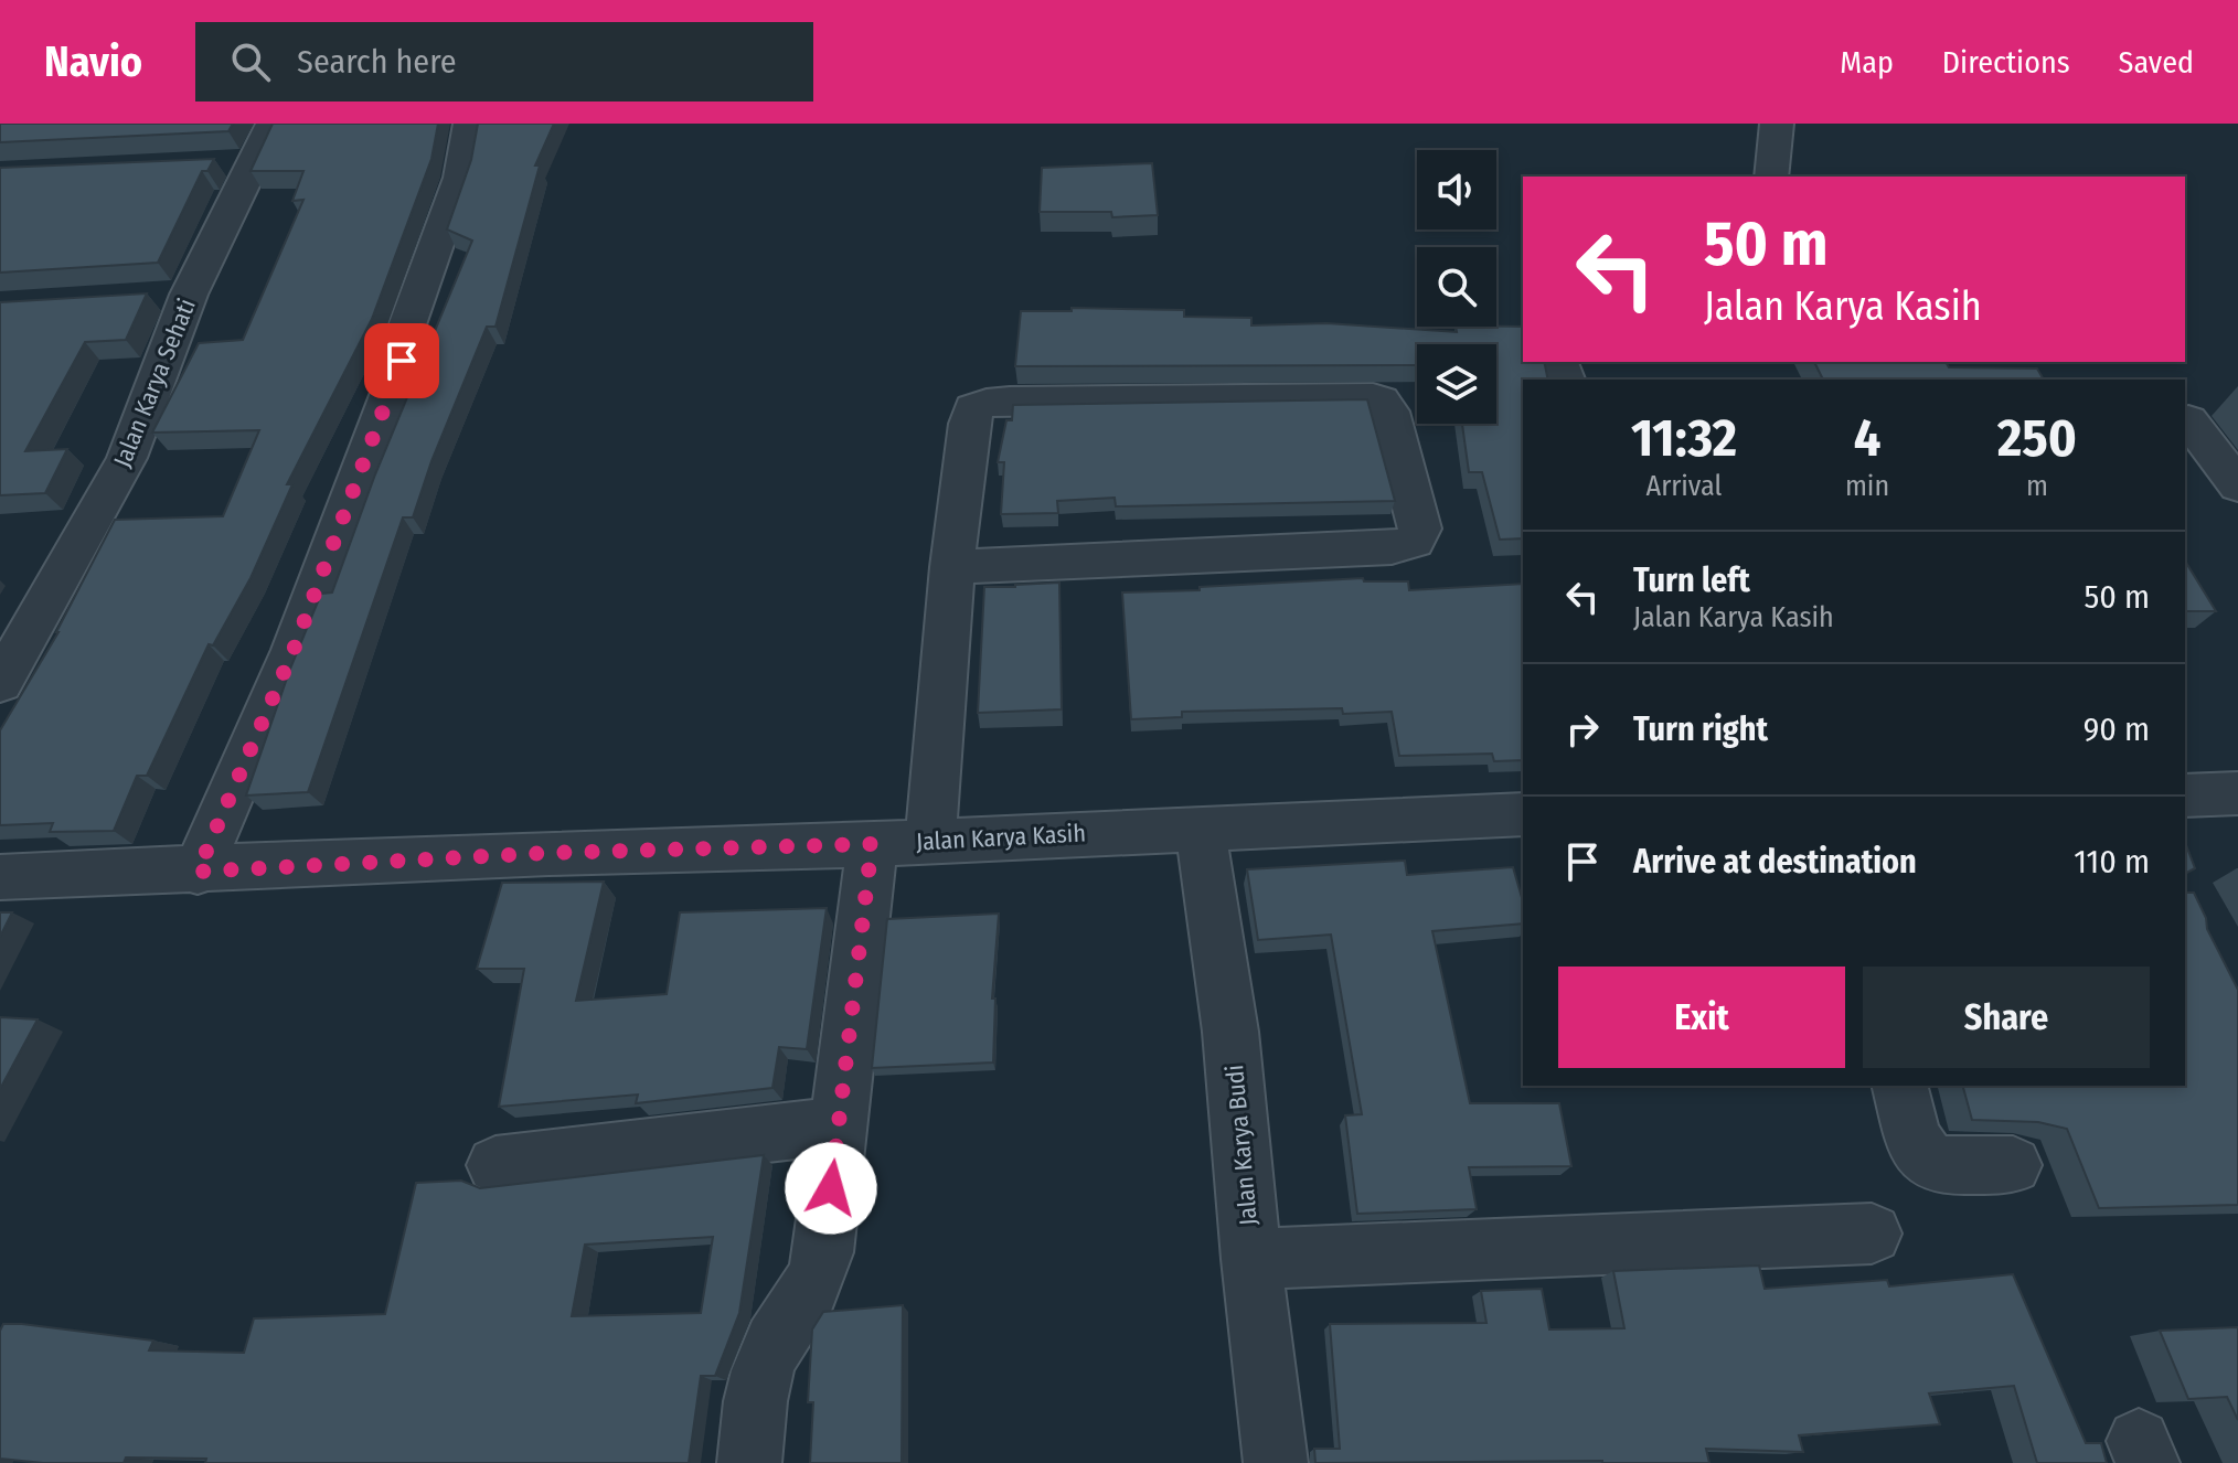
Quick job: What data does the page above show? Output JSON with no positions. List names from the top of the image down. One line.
{"streets":{"street":["Jalan Karya Sehati","Jalan Karya Kasih","Jalan Karya Budi"]},"crossings":[["Jalan Karya Kasih","Jalan Karya Budi"]],"page":{"header":"Navio","search":"Search here","nav":["Map","Directions","Saved"],"turn":["50 m","Jalan Karya Kasih"],"eta":["11:32","Arrival","4","min","250","m"],"list":[{"name":"Turn left","note":"Jalan Karya Kasih","value":"50 m"},{"name":"Turn right","value":"90 m"},{"name":"Arrive at destination","value":"110 m"}],"buttons":["Exit","Share"]}}
